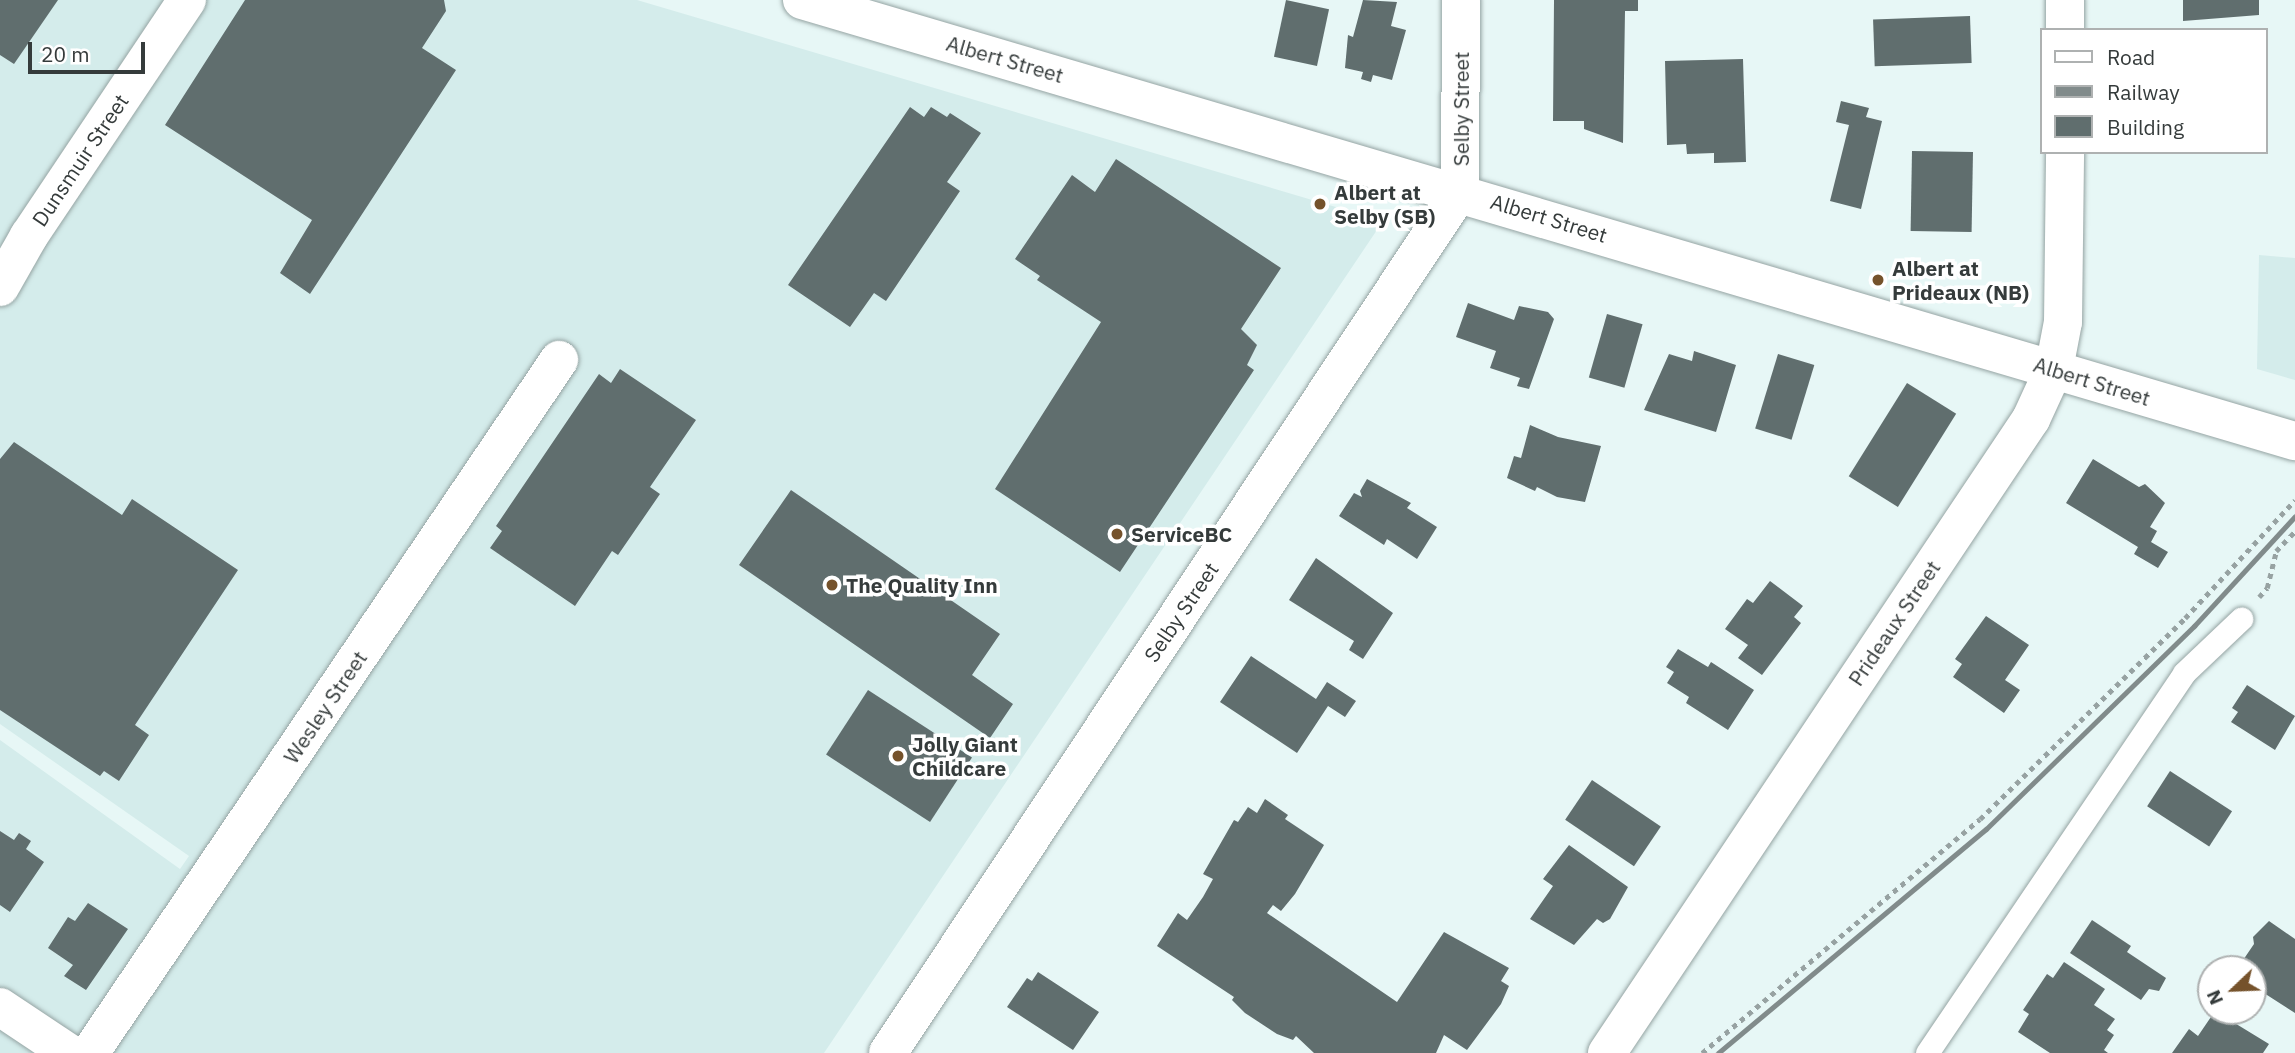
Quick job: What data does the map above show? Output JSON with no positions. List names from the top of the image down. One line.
{"streets":{"street":["Albert Street","Selby Street","Dunsmuir Street","Prideaux Street","Wesley Street"]},"crossings":[["Albert Street","Selby Street"],["Albert Street","Prideaux Street"]],"places":["Albert at Selby (SB)","Albert at Prideaux (NB)","ServiceBC","The Quality Inn","Jolly Giant Childcare"],"legend":["Road","Railway","Building"],"scale_bar":"20 m","north":"bottom left"}
